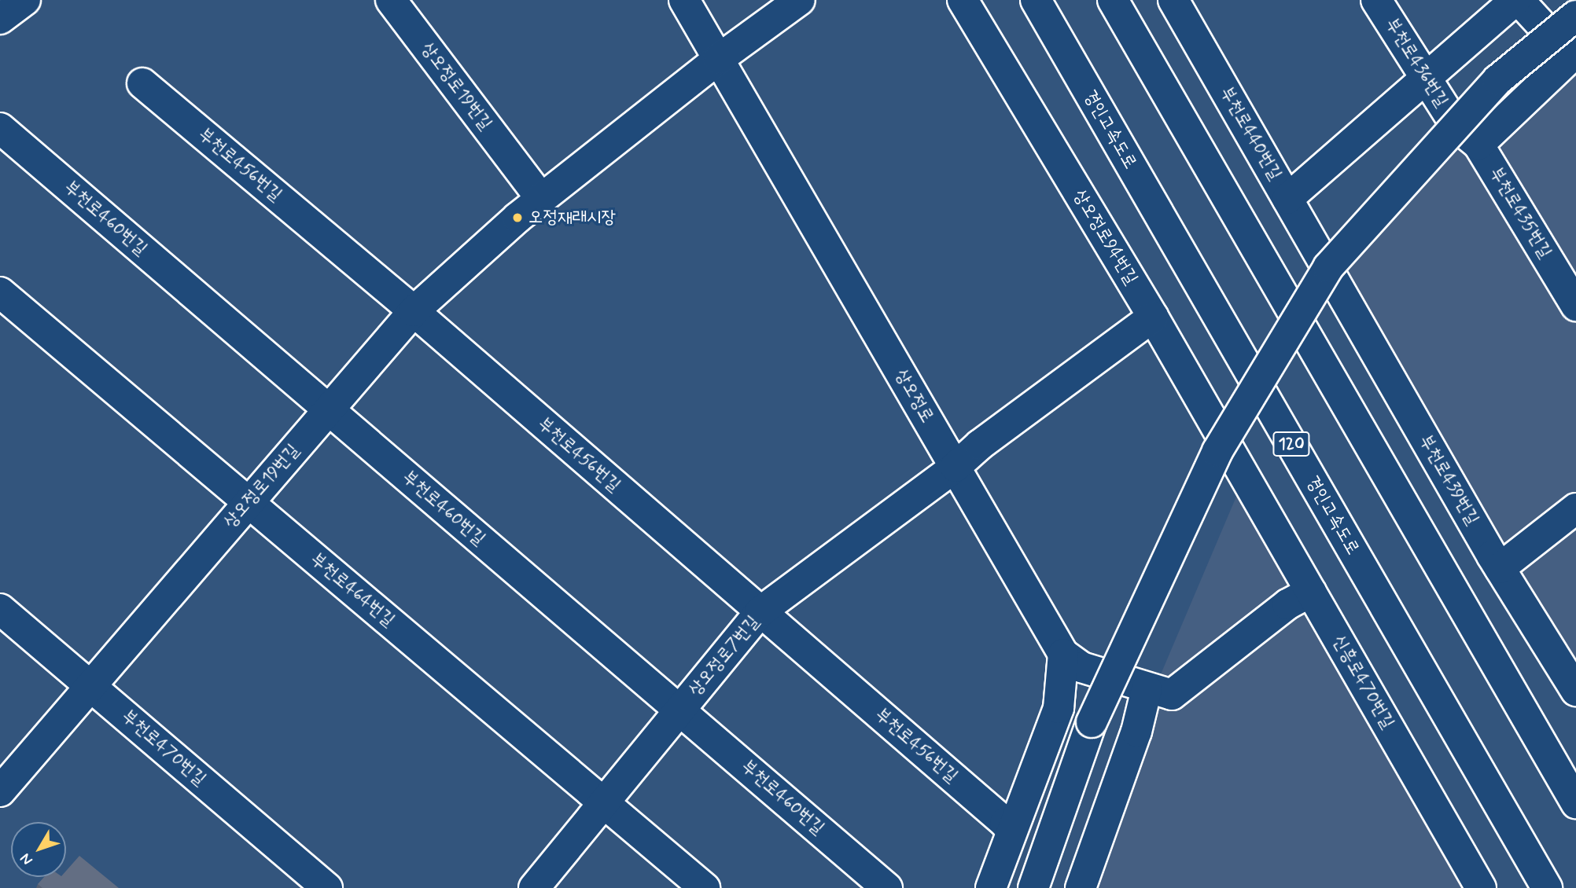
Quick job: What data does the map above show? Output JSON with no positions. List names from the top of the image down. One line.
{"streets":{"main road":["부천로436번길","상오정로19번길","경인고속도로","부천로440번길","부천로456번길","부천로435번길","부천로460번길","상오정로94번길","상오정로","120","부천로439번길","부천로464번길","상오정로7번길","신흥로470번길","부천로470번길"]},"crossings":[["부천로436번길","부천로435번길"],["상오정로19번길","부천로456번길"],["상오정로19번길","부천로460번길"],["상오정로19번길","상오정로"],["상오정로19번길","부천로464번길"],["상오정로19번길","부천로470번길"],["부천로440번길","부천로439번길"],["부천로456번길","상오정로7번길"],["부천로460번길","상오정로7번길"],["상오정로94번길","상오정로7번길"],["상오정로94번길","신흥로470번길"],["상오정로","상오정로7번길"],["부천로464번길","상오정로7번길"]],"places":["오정재래시장"],"north":"bottom left"}
